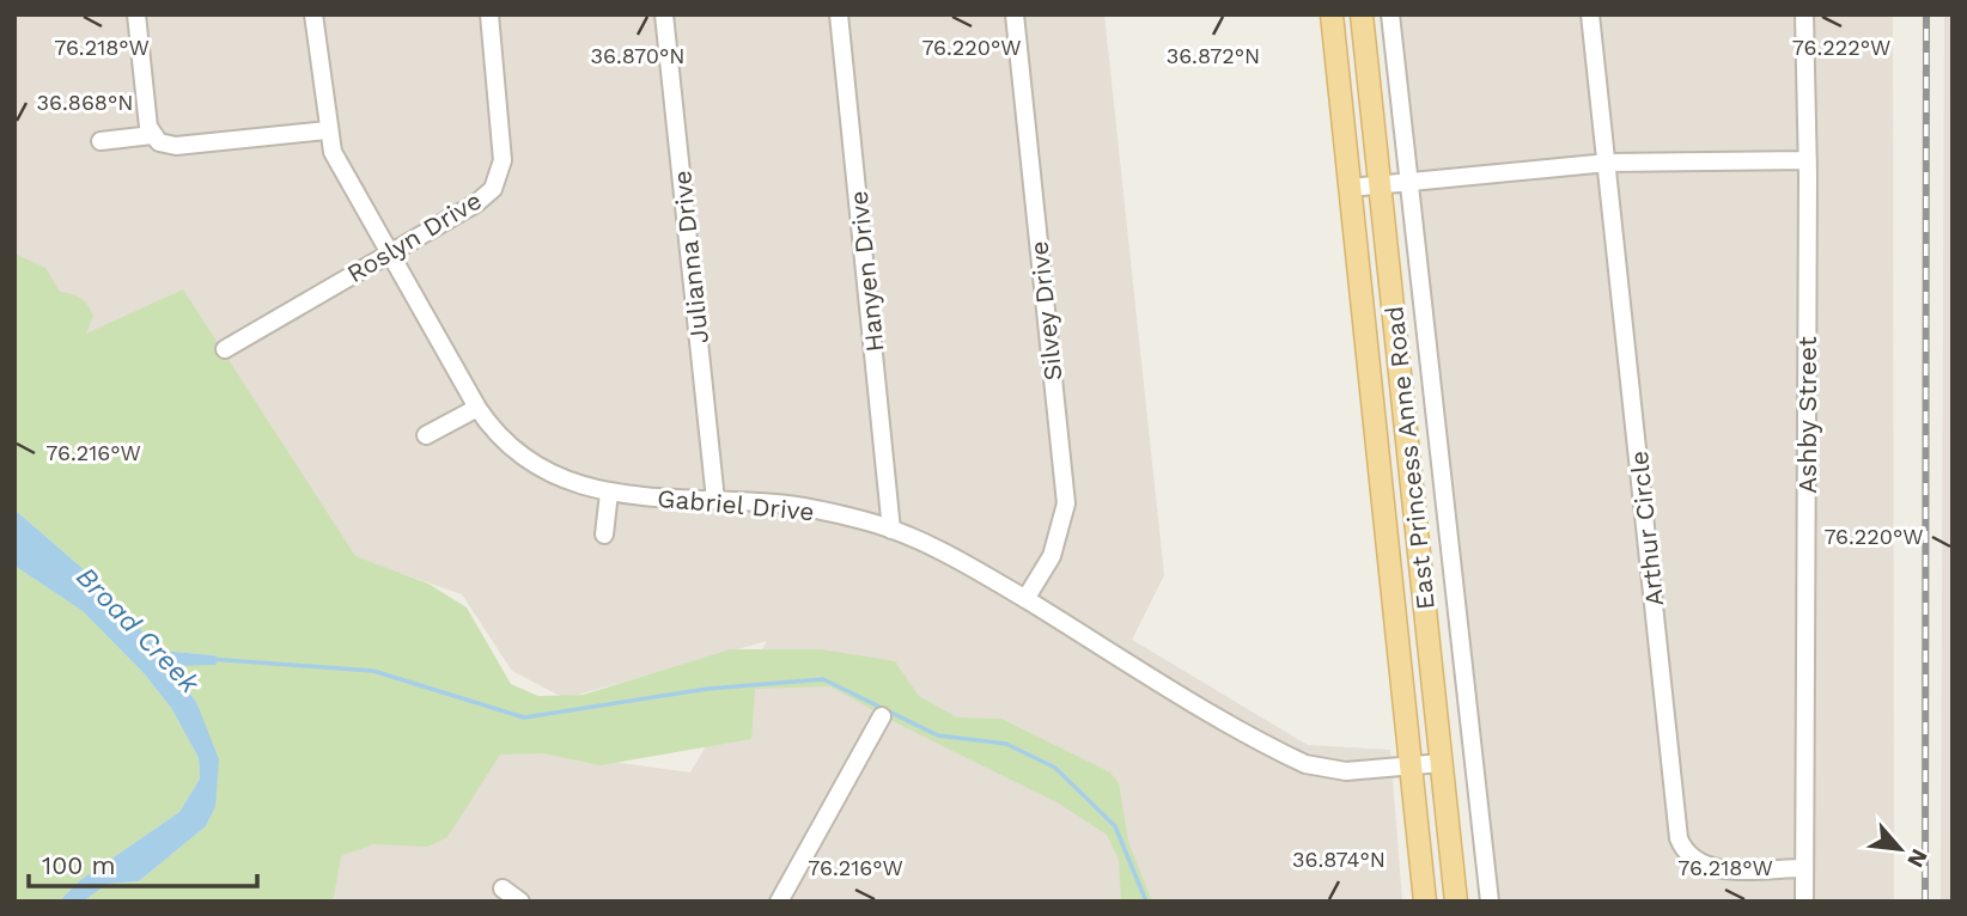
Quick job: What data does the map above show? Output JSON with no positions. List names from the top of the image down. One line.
{"streets":{"main road":["East Princess Anne Road"],"street":["Roslyn Drive","Julianna Drive","Hanyen Drive","Silvey Drive","Ashby Street","Gabriel Drive","Arthur Circle"]},"crossings":[["Roslyn Drive","Gabriel Drive"],["Julianna Drive","Gabriel Drive"],["Hanyen Drive","Gabriel Drive"],["Silvey Drive","Gabriel Drive"],["Ashby Street","Arthur Circle"],["East Princess Anne Road","Gabriel Drive"]],"water":["Broad Creek"],"scale_bar":"100 m","north":"bottom right","coordinates":["76.222°W","76.218°W","76.220°W","36.870°N","36.872°N","36.868°N","76.216°W","36.874°N"]}
